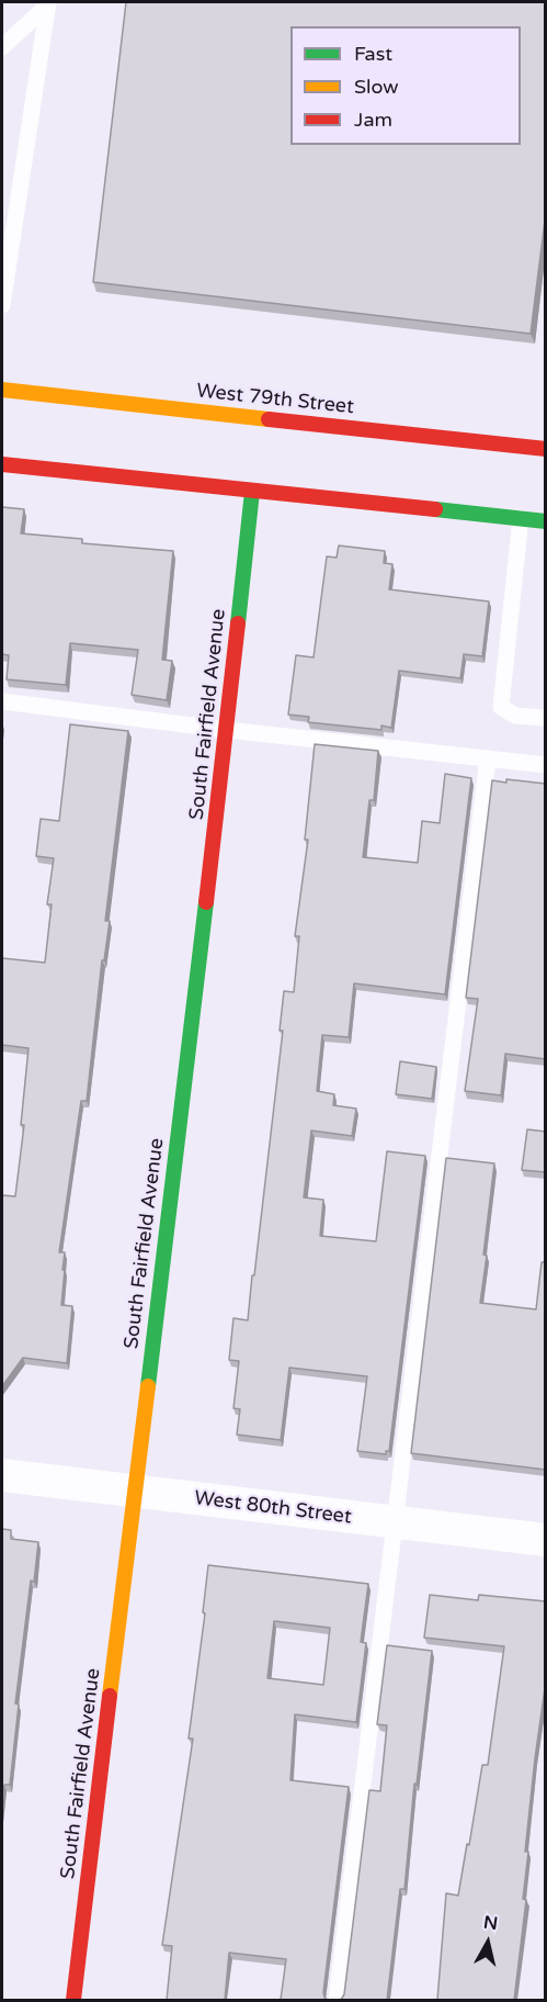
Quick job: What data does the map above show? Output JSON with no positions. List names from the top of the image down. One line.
{"streets":{"street":["West 79th Street","South Fairfield Avenue","West 80th Street"]},"crossings":[["South Fairfield Avenue","West 80th Street"]],"legend":["Fast","Slow","Jam"],"north":"top"}
